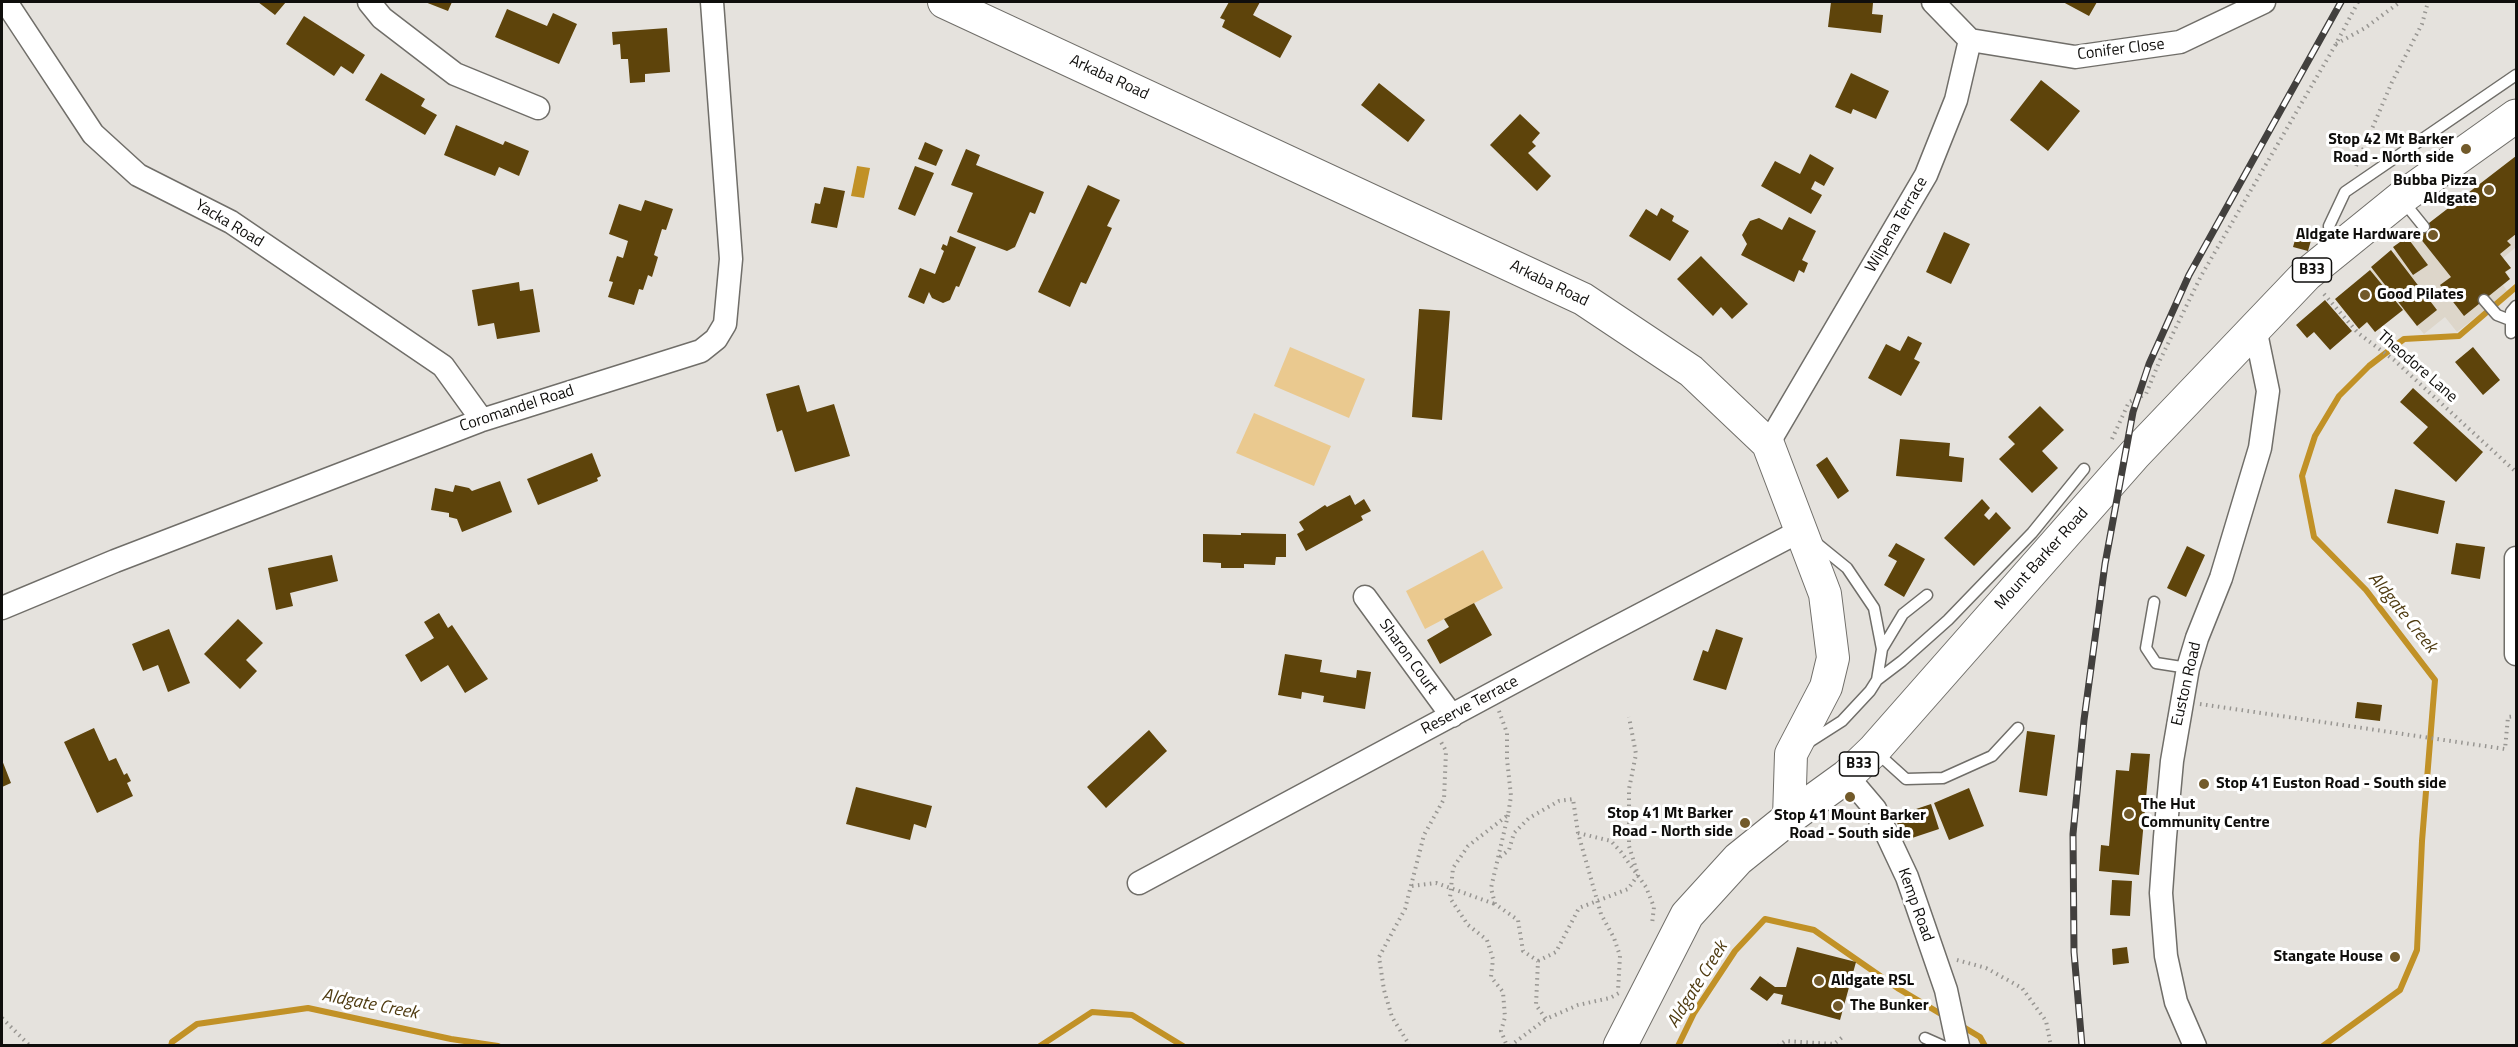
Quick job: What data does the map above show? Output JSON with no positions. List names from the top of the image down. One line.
{"streets":{"main road":["B33","Mount Barker Road"],"street":["Conifer Close","Arkaba Road","Yacka Road","Wilpena Terrace","Coromandel Road","Sharon Court","Euston Road","Reserve Terrace","Kemp Road"],"path":["Theodore Lane"]},"crossings":[["Conifer Close","Wilpena Terrace"],["Arkaba Road","Wilpena Terrace"],["Arkaba Road","Mount Barker Road"],["Arkaba Road","Reserve Terrace"],["Yacka Road","Coromandel Road"],["Theodore Lane","Mount Barker Road"],["Mount Barker Road","Euston Road"],["Mount Barker Road","Kemp Road"],["Sharon Court","Reserve Terrace"]],"water":["Aldgate Creek"],"places":["Stop 42 Mt Barker Road - North side","Bubba Pizza Aldgate","Aldgate Hardware","Good Pilates","Stop 41 Euston Road - South side","Stop 41 Mount Barker Road - South side","The Hut Community Centre","Stop 41 Mt Barker Road - North side","Stangate House","Aldgate RSL","The Bunker"]}
